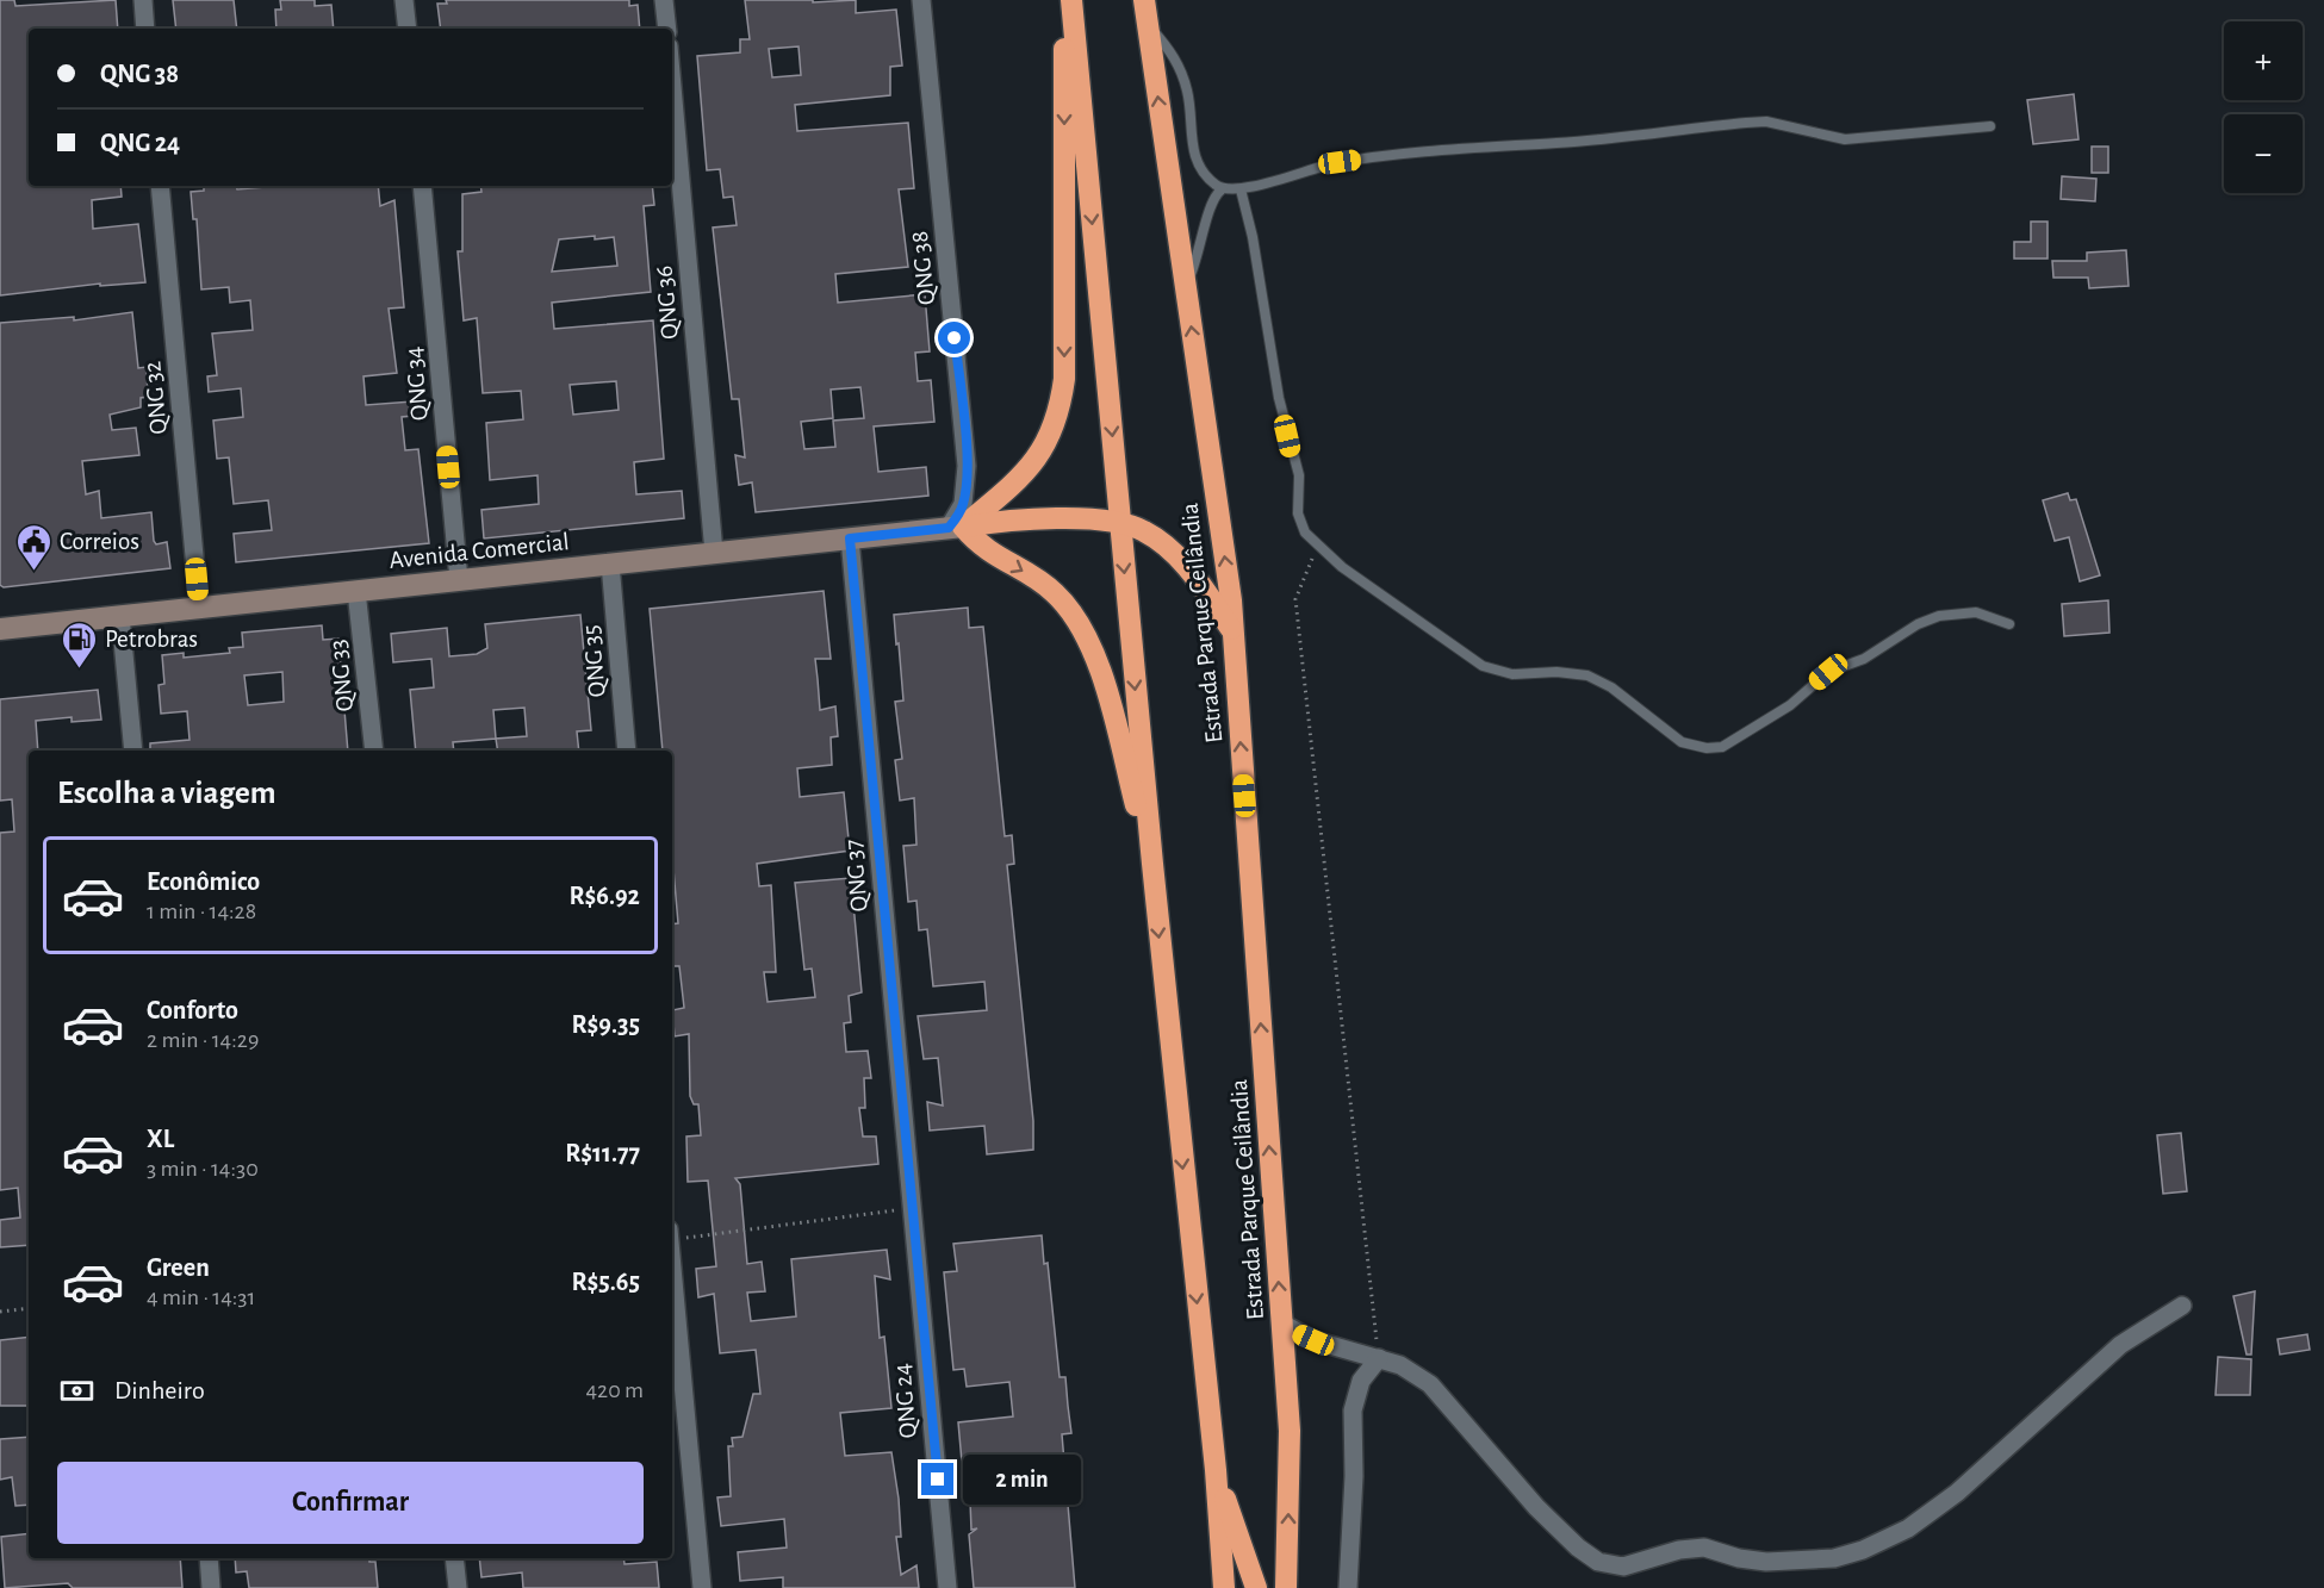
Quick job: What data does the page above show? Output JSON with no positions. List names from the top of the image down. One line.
{"streets":{"highway":["Estrada Parque Ceilândia"],"main road":["Avenida Comercial"],"street":["QNG 38","QNG 36","QNG 34","QNG 32","QNG 35","QNG 33","QNG 37","QNG 24"]},"crossings":[["QNG 38","Avenida Comercial"],["QNG 36","Avenida Comercial"],["QNG 34","Avenida Comercial"],["QNG 32","Avenida Comercial"],["Avenida Comercial","QNG 35"],["Avenida Comercial","QNG 33"],["Avenida Comercial","QNG 37"],["QNG 37","QNG 24"]],"places":{"public building":["Correios"],"fuel station":["Petrobras"]},"page":{"map_buttons":["+","−"],"banner":["QNG 38","QNG 24"],"heading":"Escolha a viagem","list":[{"name":"Econômico","note":"1 min · 14:28","value":"R$6.92"},{"name":"Conforto","note":"2 min · 14:29","value":"R$9.35"},{"name":"XL","note":"3 min · 14:30","value":"R$11.77"},{"name":"Green","note":"4 min · 14:31","value":"R$5.65"}],"pay":["Dinheiro","420 m"],"buttons":"Confirmar","bubble":"2 min"}}
